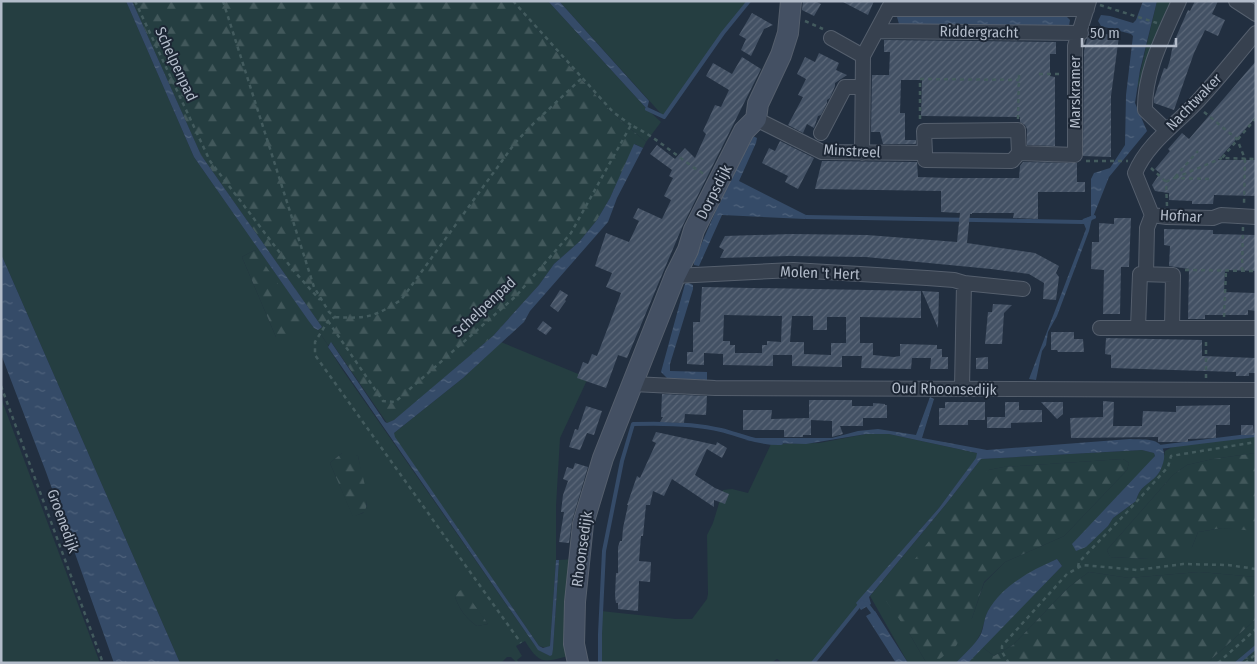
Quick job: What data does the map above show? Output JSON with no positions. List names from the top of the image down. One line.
{"streets":{"street":["Riddergracht","Marskramer","Nachtwaker","Minstreel","Dorpsdijk","Hofnar","Molen 't Hert","Oud Rhoonsedijk","Rhoonsedijk"],"path":["Schelpenpad","Groenedijk"]},"crossings":[["Riddergracht","Marskramer"],["Marskramer","Minstreel"],["Nachtwaker","Hofnar"],["Minstreel","Dorpsdijk"],["Dorpsdijk","Molen 't Hert"],["Dorpsdijk","Oud Rhoonsedijk"],["Dorpsdijk","Rhoonsedijk"],["Oud Rhoonsedijk","Rhoonsedijk"]],"scale_bar":"50 m"}
